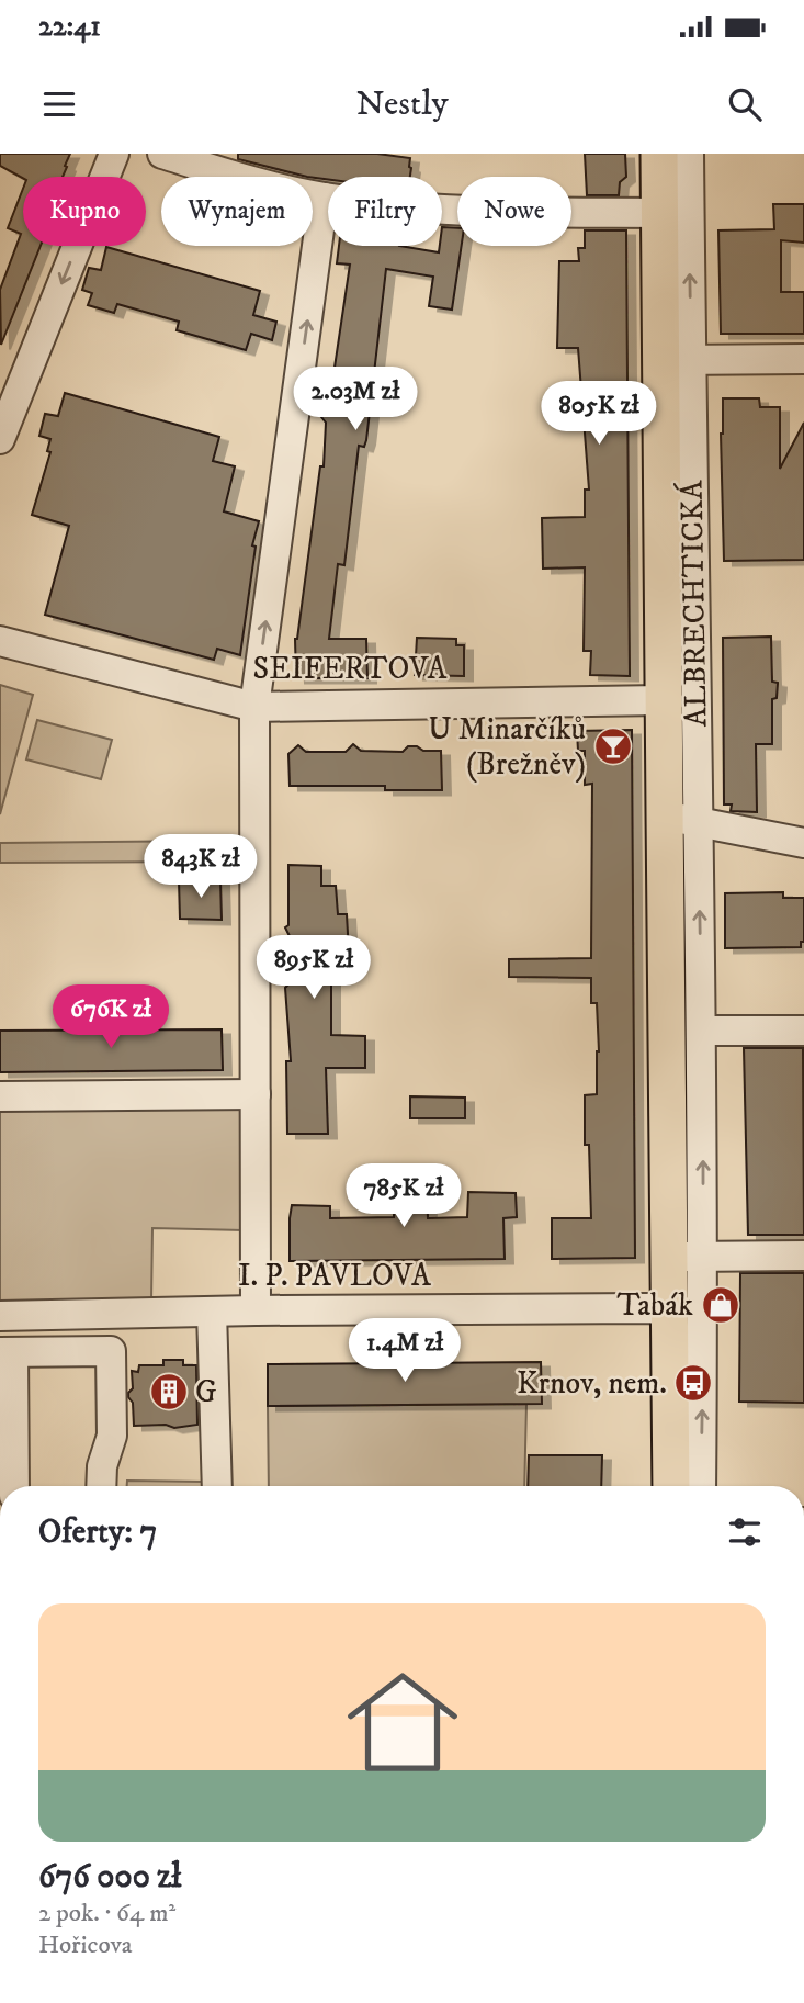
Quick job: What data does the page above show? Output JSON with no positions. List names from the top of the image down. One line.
{"streets":{"main road":["ALBRECHTICKÁ"],"street":["SEIFERTOVA","I. P. PAVLOVA"]},"crossings":[["ALBRECHTICKÁ","SEIFERTOVA"],["ALBRECHTICKÁ","I. P. PAVLOVA"]],"places":{"bar":["U Minarčíků (Brežněv)"],"shop":["Tabák"],"bus stop":["Krnov, nem."],"building":["G"]},"page":{"status":"22:41","header":"Nestly","chip":["Kupno","Wynajem","Filtry","Nowe"],"price":["2.03M zł","805K zł","843K zł","895K zł","676K zł","785K zł","1.4M zł"],"heading":"Oferty: 7","list":[{"name":"676 000 zł","note":"2 pok. · 64 m² · Hořicova"}]}}
